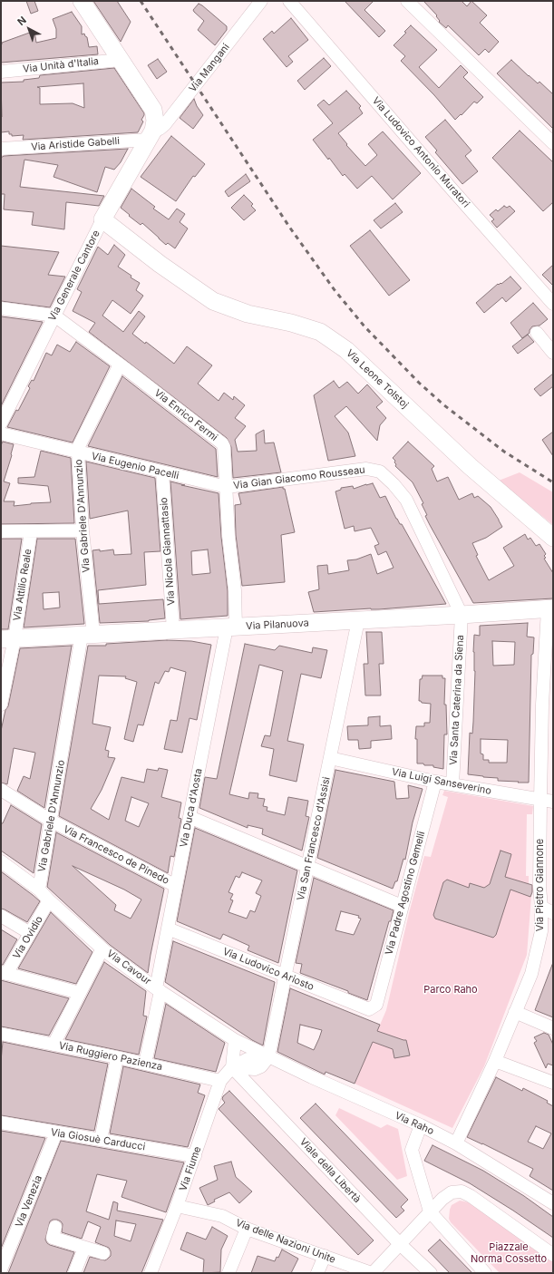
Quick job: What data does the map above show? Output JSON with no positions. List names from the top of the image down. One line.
{"streets":{"street":["Via Unità d'Italia","Via Mangani","Via Aristide Gabelli","Via Ludovico Antonio Muratori","Via Generale Cantore","Via Leone Tolstoj","Via Enrico Fermi","Via Eugenio Pacelli","Via Gian Giacomo Rousseau","Via Gabriele D'Annunzio","Via Nicola Giannattasio","Via Attilio Reale","Via Pilanuova","Via Santa Caterina da Siena","Via Luigi Sanseverino","Via Duca d'Aosta","Via San Francesco d'Assisi","Via Francesco de Pinedo","Via Pietro Giannone","Via Padre Agostino Gemelli","Via Ovidio","Via Cavour","Via Ludovico Ariosto","Via Ruggiero Pazienza","Via Raho","Via Giosuè Carducci","Via Fiume","Viale della Libertà","Via Venezia","Via delle Nazioni Unite"]},"crossings":[["Via Mangani","Via Aristide Gabelli"],["Via Mangani","Via Generale Cantore"],["Via Aristide Gabelli","Via Generale Cantore"],["Via Generale Cantore","Via Leone Tolstoj"],["Via Generale Cantore","Via Enrico Fermi"],["Via Enrico Fermi","Via Eugenio Pacelli"],["Via Enrico Fermi","Via Gian Giacomo Rousseau"],["Via Enrico Fermi","Via Gabriele D'Annunzio"],["Via Enrico Fermi","Via Pilanuova"],["Via Enrico Fermi","Via Duca d'Aosta"],["Via Eugenio Pacelli","Via Gian Giacomo Rousseau"],["Via Eugenio Pacelli","Via Gabriele D'Annunzio"],["Via Eugenio Pacelli","Via Nicola Giannattasio"],["Via Gian Giacomo Rousseau","Via Pilanuova"],["Via Gian Giacomo Rousseau","Via Santa Caterina da Siena"],["Via Gabriele D'Annunzio","Via Pilanuova"],["Via Gabriele D'Annunzio","Via Francesco de Pinedo"],["Via Gabriele D'Annunzio","Via Cavour"],["Via Nicola Giannattasio","Via Pilanuova"],["Via Attilio Reale","Via Pilanuova"],["Via Pilanuova","Via Santa Caterina da Siena"],["Via Pilanuova","Via Duca d'Aosta"],["Via Pilanuova","Via San Francesco d'Assisi"],["Via Pilanuova","Via Pietro Giannone"],["Via Santa Caterina da Siena","Via Luigi Sanseverino"],["Via Luigi Sanseverino","Via San Francesco d'Assisi"],["Via Luigi Sanseverino","Via Pietro Giannone"],["Via Luigi Sanseverino","Via Padre Agostino Gemelli"],["Via Duca d'Aosta","Via Francesco de Pinedo"],["Via Duca d'Aosta","Via Cavour"],["Via Duca d'Aosta","Via Ludovico Ariosto"],["Via Duca d'Aosta","Via Ruggiero Pazienza"],["Via San Francesco d'Assisi","Via Cavour"],["Via San Francesco d'Assisi","Via Ludovico Ariosto"],["Via San Francesco d'Assisi","Via Raho"],["Via Pietro Giannone","Via Raho"],["Via Padre Agostino Gemelli","Via Ludovico Ariosto"],["Via Ovidio","Via Cavour"],["Via Cavour","Via Raho"],["Via Ruggiero Pazienza","Via Fiume"],["Via Giosuè Carducci","Via Fiume"],["Via Giosuè Carducci","Via Venezia"],["Via Fiume","Viale della Libertà"],["Via Fiume","Via delle Nazioni Unite"]],"parks":["Parco Raho","Piazzale Norma Cossetto"],"north":"top left"}
